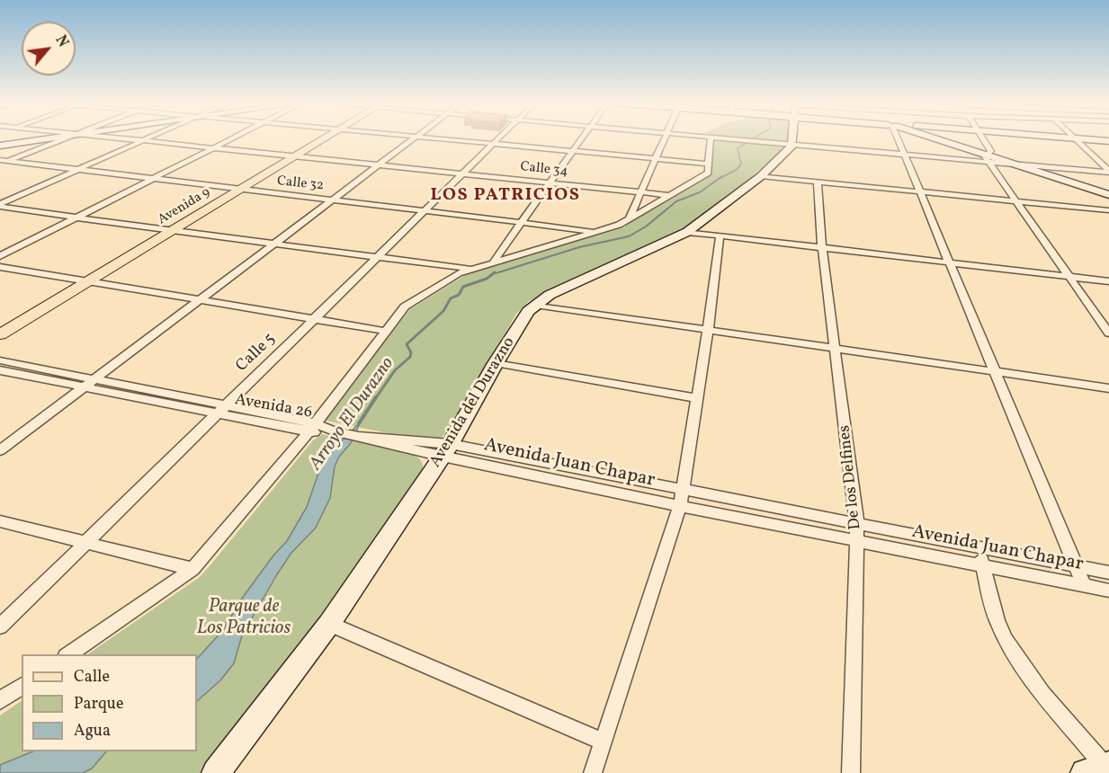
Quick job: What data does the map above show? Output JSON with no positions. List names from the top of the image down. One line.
{"streets":{"main road":["Avenida 9","Avenida del Durazno"],"street":["Calle 34","Calle 32","Calle 5","Avenida 26","Avenida Juan Chapar","De los Delfines"]},"crossings":[["Calle 34","Avenida 9"],["Calle 34","Calle 5"],["Calle 32","Avenida 9"],["Calle 32","Calle 5"],["Calle 5","Avenida 26"],["Avenida del Durazno","Avenida Juan Chapar"],["Avenida 26","Avenida Juan Chapar"],["Avenida Juan Chapar","De los Delfines"]],"districts":["LOS PATRICIOS"],"water":["Arroyo El Durazno"],"parks":["Parque de Los Patricios"],"legend":["Calle","Parque","Agua"],"north":"top right"}
